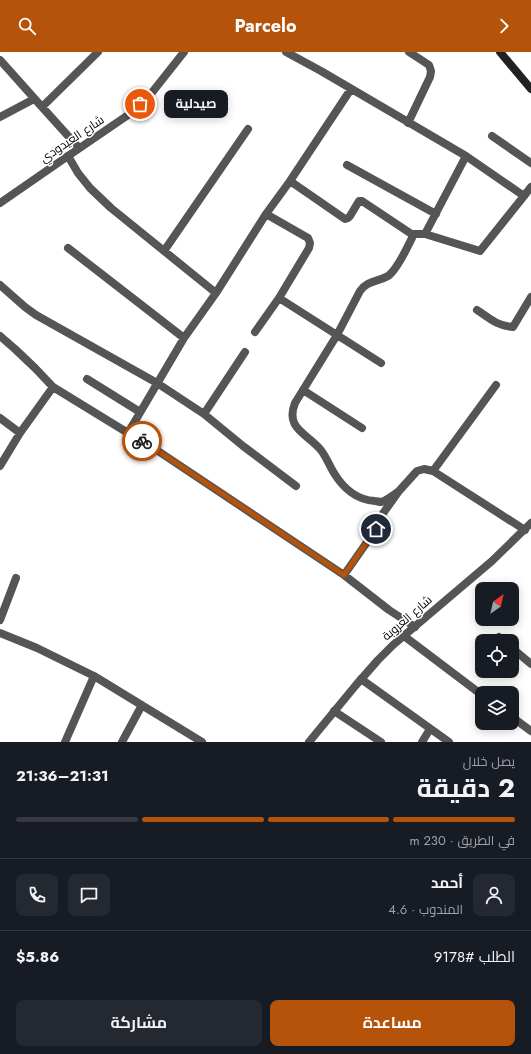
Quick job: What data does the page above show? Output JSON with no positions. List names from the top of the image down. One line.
{"streets":{"street":["شارع العيدودي","شارع العروبة"]},"places":["صيدلية"],"north":"top right","page":{"header":"Parcelo","bubble":"صيدلية","heading":["2 دقيقة","يصل خلال","21:31–21:36"],"panel":["أحمد","المندوب · 4.6","الطلب #9178","$5.86"],"bar":"في الطريق · 230 m","buttons":["مساعدة","مشاركة"]}}
